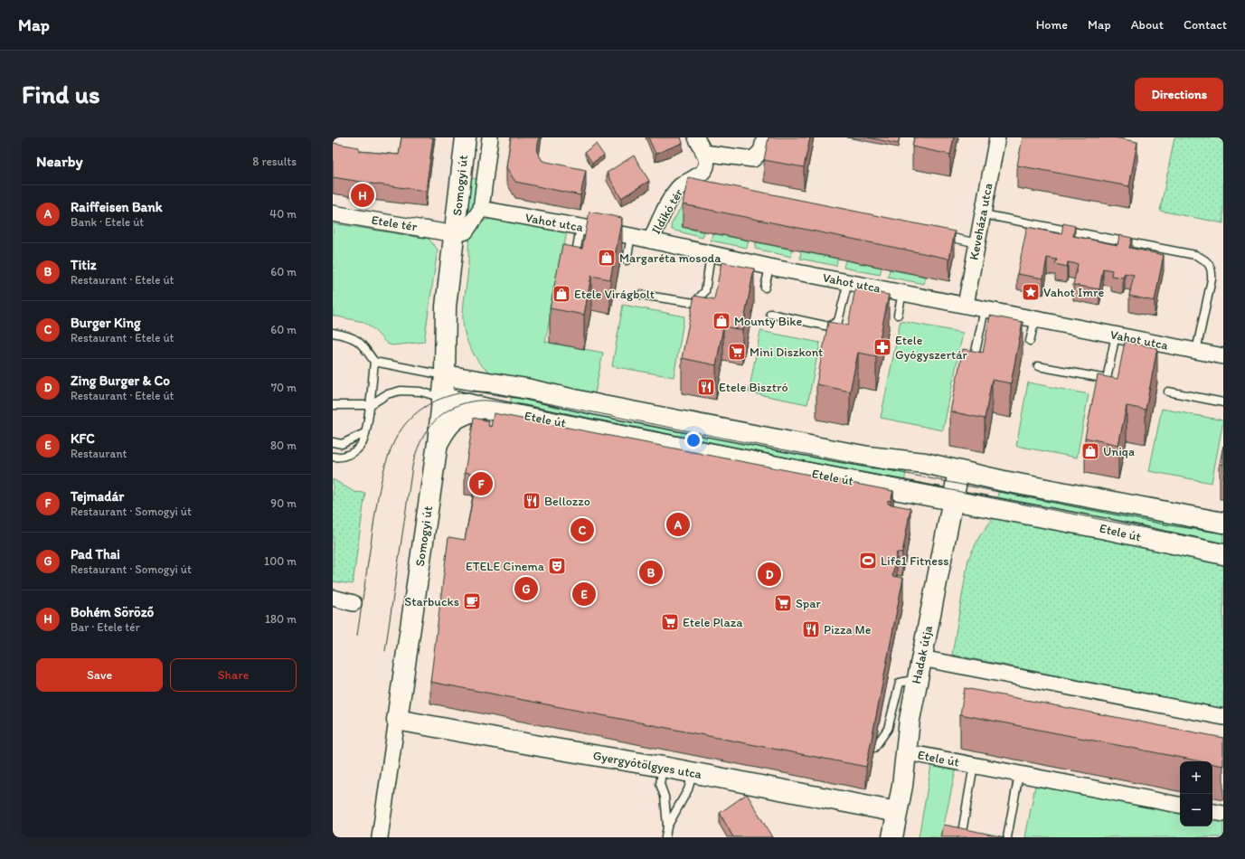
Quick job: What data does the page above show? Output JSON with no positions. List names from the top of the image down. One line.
{"streets":{"main road":["Somogyi út","Etele út","Hadak útja","Gyergyótölgyes utca"],"street":["Ildikó tér","Keveháza utca","Vahot utca","Etele tér"]},"crossings":[["Somogyi út","Vahot utca"],["Somogyi út","Etele tér"],["Somogyi út","Etele út"],["Somogyi út","Gyergyótölgyes utca"],["Ildikó tér","Vahot utca"],["Keveháza utca","Vahot utca"],["Etele út","Hadak útja"],["Hadak útja","Gyergyótölgyes utca"]],"places":{"shop":["Margaréta mosoda","Etele Virágbolt","Mounty Bike","Uniqa"],"place":["Vahot Imre"],"pharmacy":["Etele Gyógyszertár"],"supermarket":["Mini Diszkont","Spar","Etele Plaza"],"restaurant":["Etele Bisztró","Bellozzo","Pizza Me"],"sports":["Life1 Fitness"],"theatre":["ETELE Cinema"],"cafe":["Starbucks"]},"page":{"header":"Map","nav":["Home","Map","About","Contact"],"buttons":["Directions",["Save","Share"]],"title":"Find us","heading":["Nearby","8 results"],"pins":["H","F","A","C","B","D","G","E"],"list":[{"mark":"A","name":"Raiffeisen Bank","note":"Bank · Etele út","value":"40 m"},{"mark":"B","name":"Titiz","note":"Restaurant · Etele út","value":"60 m"},{"mark":"C","name":"Burger King","note":"Restaurant · Etele út","value":"60 m"},{"mark":"D","name":"Zing Burger & Co","note":"Restaurant · Etele út","value":"70 m"},{"mark":"E","name":"KFC","note":"Restaurant","value":"80 m"},{"mark":"F","name":"Tejmadár","note":"Restaurant · Somogyi út","value":"90 m"},{"mark":"G","name":"Pad Thai","note":"Restaurant · Somogyi út","value":"100 m"},{"mark":"H","name":"Bohém Söröző","note":"Bar · Etele tér","value":"180 m"}],"map_buttons":["+","−"]}}
